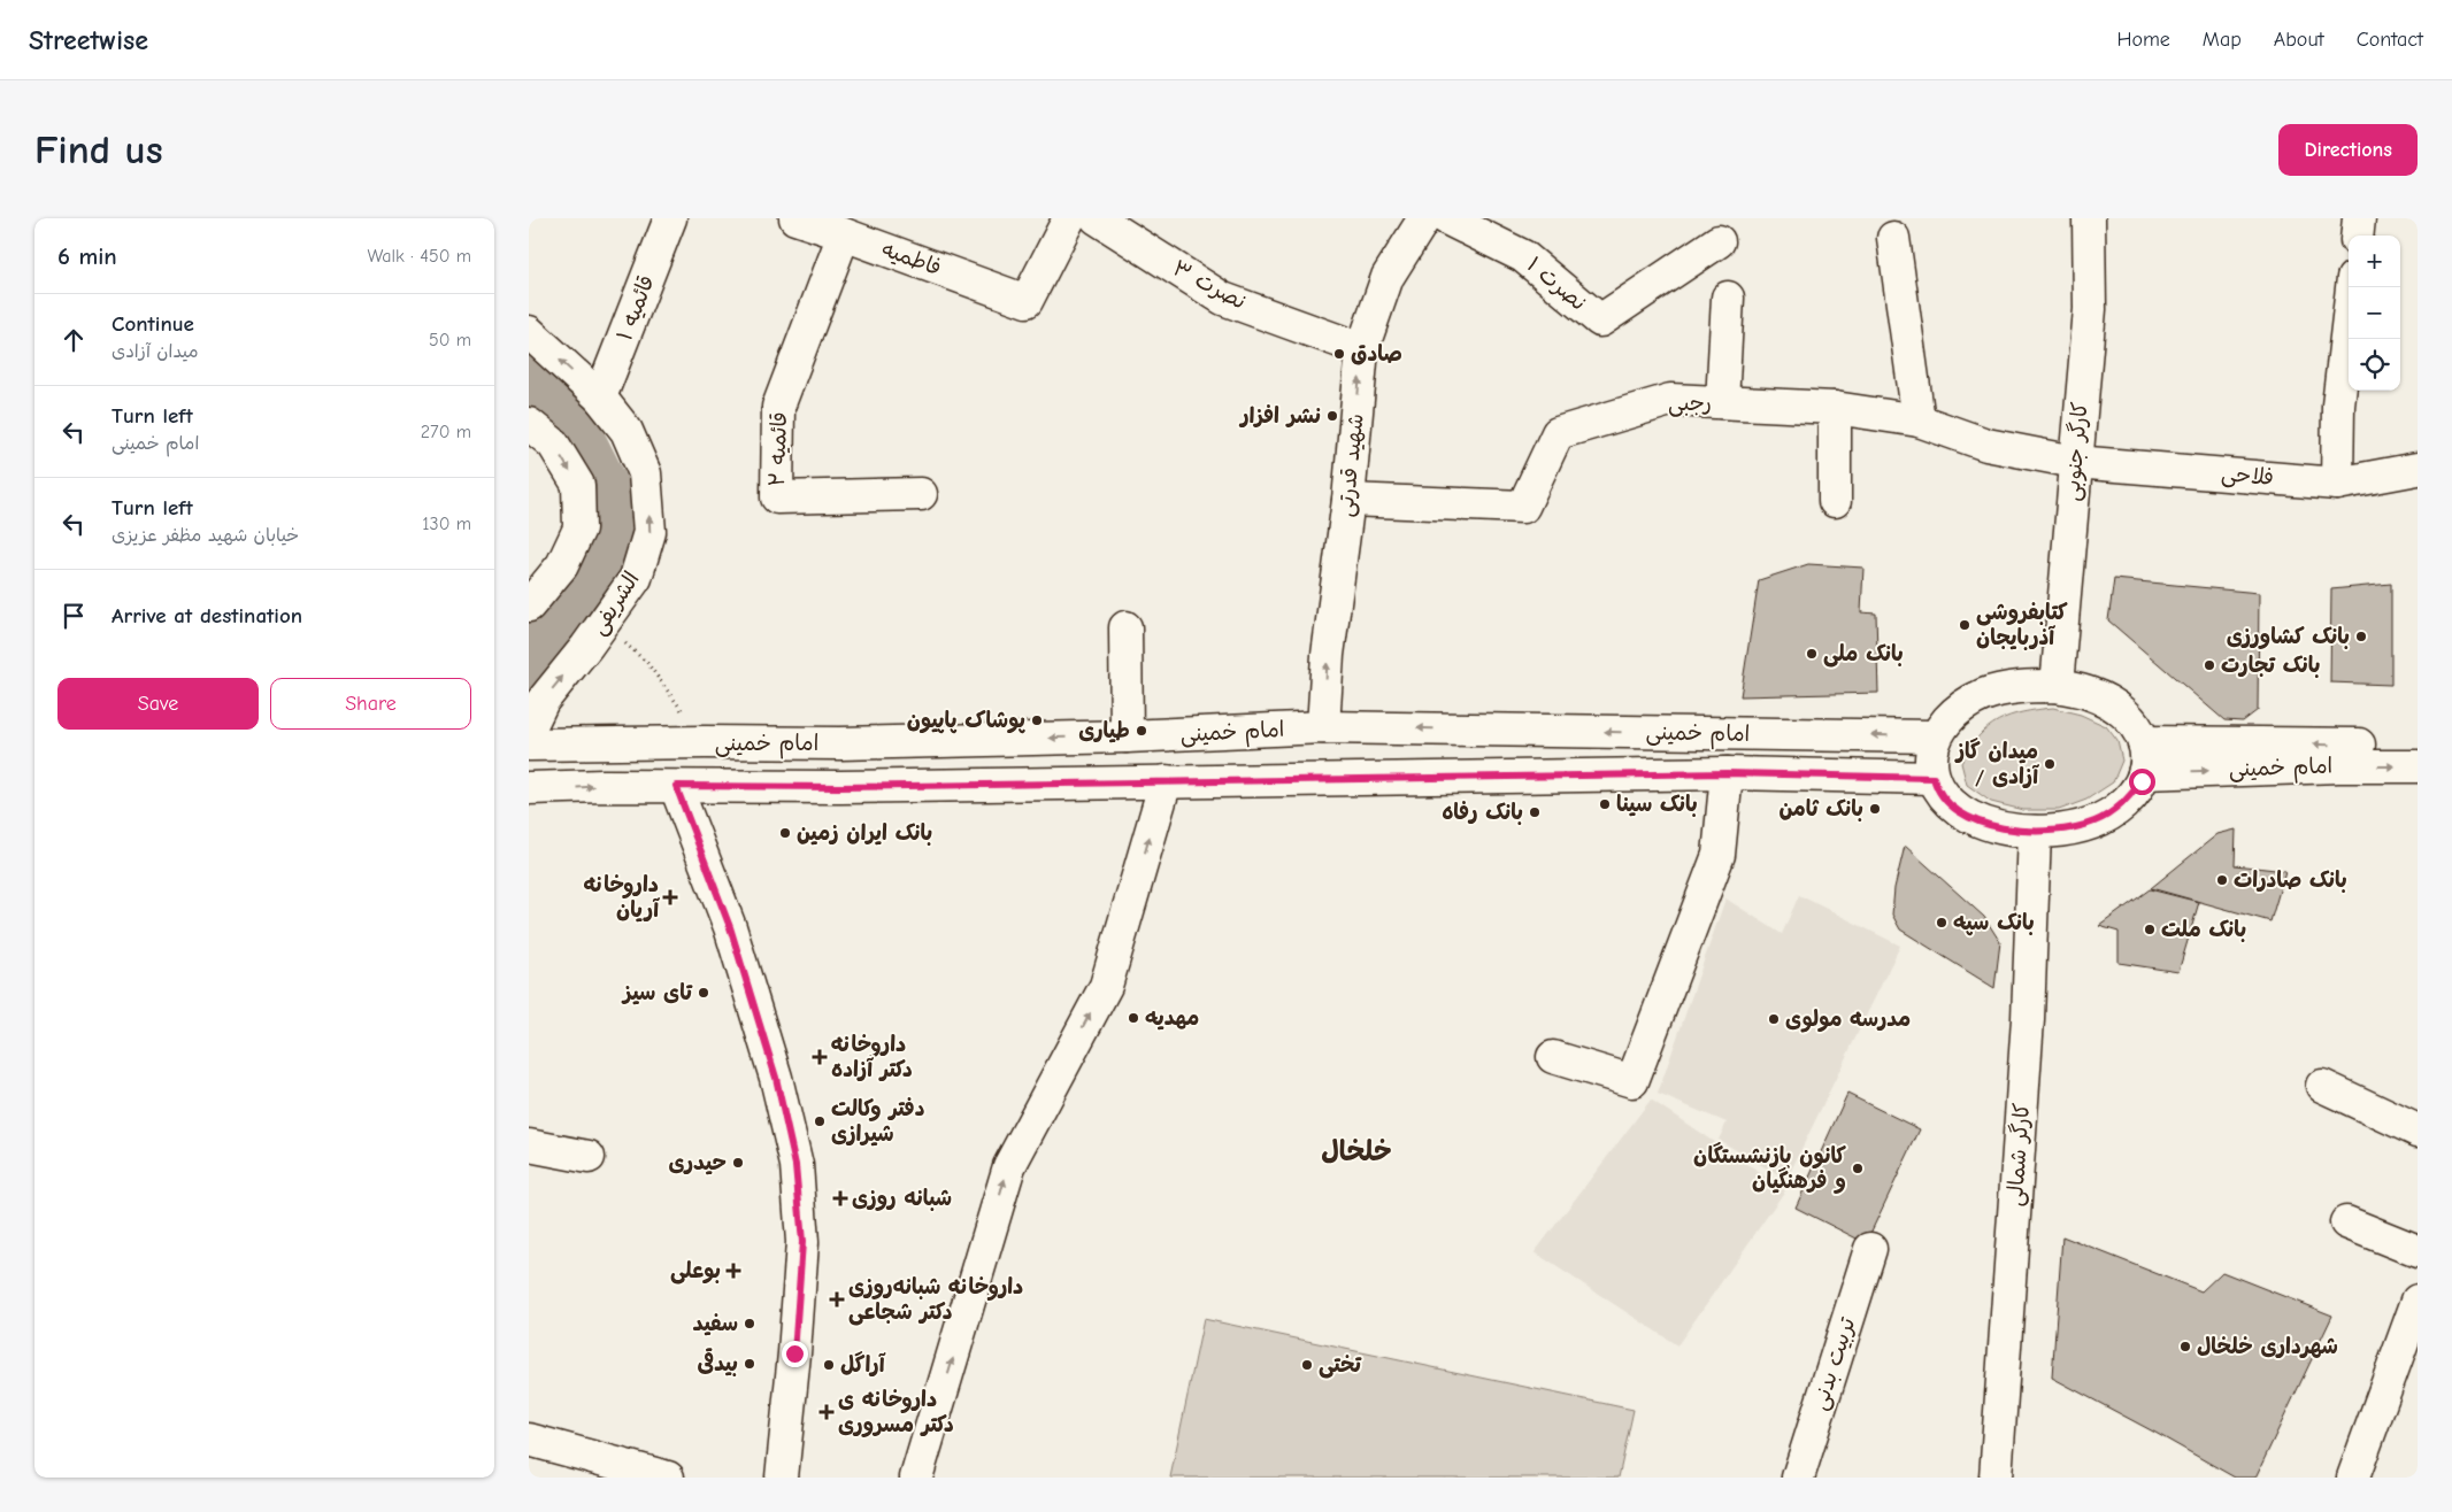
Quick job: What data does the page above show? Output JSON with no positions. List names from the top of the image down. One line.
{"streets":{"street":["فاطمیه","نصرت ۱","نصرت ۳","قائمیه ۱","رجبی","قائمیه ۲","کارگر جنوبی","شهید قدرتی","فلاحی","الشریفی","امام خمینی","کارگر شمالی","تربیت بدنی"]},"crossings":[["فاطمیه","قائمیه ۲"],["نصرت ۳","شهید قدرتی"],["قائمیه ۱","الشریفی"],["رجبی","کارگر جنوبی"],["رجبی","شهید قدرتی"],["رجبی","فلاحی"],["کارگر جنوبی","فلاحی"],["کارگر جنوبی","امام خمینی"],["کارگر جنوبی","کارگر شمالی"],["شهید قدرتی","امام خمینی"],["امام خمینی","کارگر شمالی"]],"one_way":["شهید قدرتی","الشریفی"],"districts":["خلخال"],"places":{"other":["صادق","نشر افزار","کتابفروشی آذربایجان","بانک کشاورزی","بانک ملی","بانک تجارت","پوشاک پاپیون","طیاری","میدان گاز / آزادی","بانک سینا","بانک ثامن","بانک رفاه","بانک ایران زمین","بانک صادرات","بانک سپه","بانک ملت","تای سیز","مهدیه","مدرسه مولوی","دفتر وکالت شیرازی","حیدری","کانون بازنشستگان و فرهنگیان","سفید","شهرداری خلخال","بیدقی","آراگل","تختی"],"health":["داروخانه آریان","داروخانه دکتر آزاده","شبانه روزی","بوعلی","داروخانه شبانه‌روزی دکتر شجاعی","داروخانه ی دکتر مسروری"]},"page":{"header":"Streetwise","nav":["Home","Map","About","Contact"],"buttons":["Directions",["Save","Share"]],"title":"Find us","heading":["6 min","Walk · 450 m"],"map_buttons":["+","−"],"list":[["Continue","میدان آزادی","50 m"],["Turn left","امام خمینی","270 m"],["Turn left","خیابان شهید مظفر عزیزی","130 m"],"Arrive at destination"]}}
